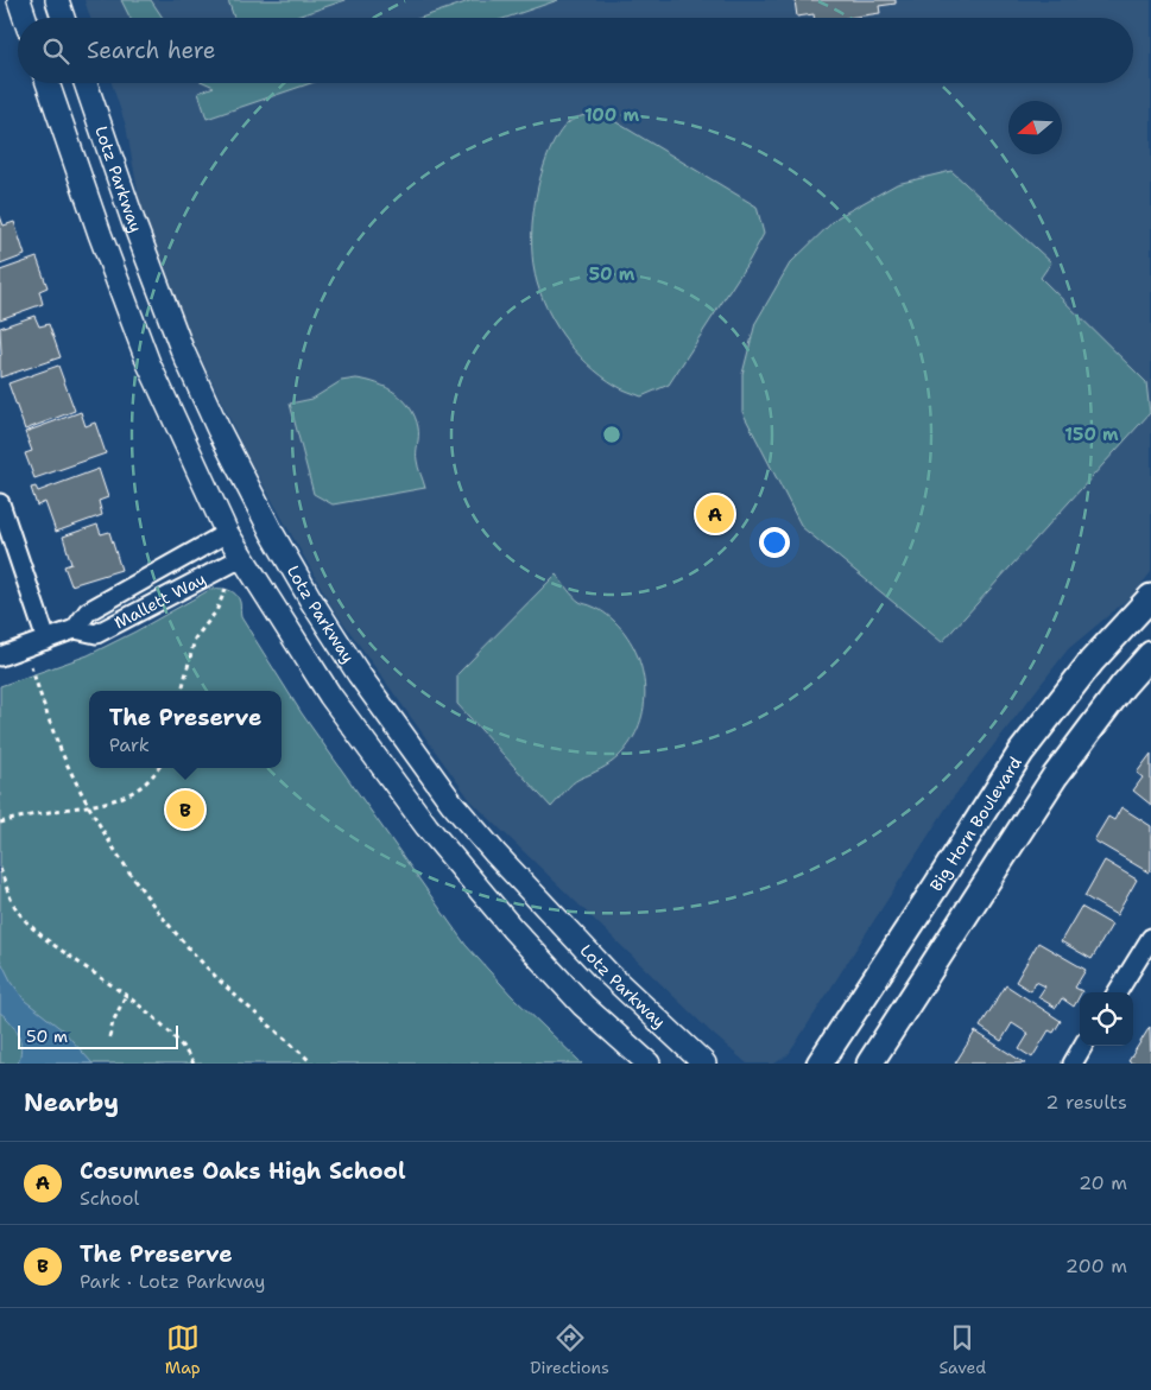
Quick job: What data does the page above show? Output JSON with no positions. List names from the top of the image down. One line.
{"streets":{"main road":["Big Horn Boulevard"],"street":["Lotz Parkway","Mallett Way"]},"scale_bar":"50 m","north":"left","page":{"search":"Search here","pins":["A","B"],"popup":["The Preserve","Park"],"scale":"50 m","heading":["Nearby","2 results"],"list":[{"mark":"A","name":"Cosumnes Oaks High School","note":"School","value":"20 m"},{"mark":"B","name":"The Preserve","note":"Park · Lotz Parkway","value":"200 m"}],"nav":["Map","Directions","Saved"]},"rings":["100 m","50 m","150 m"]}
